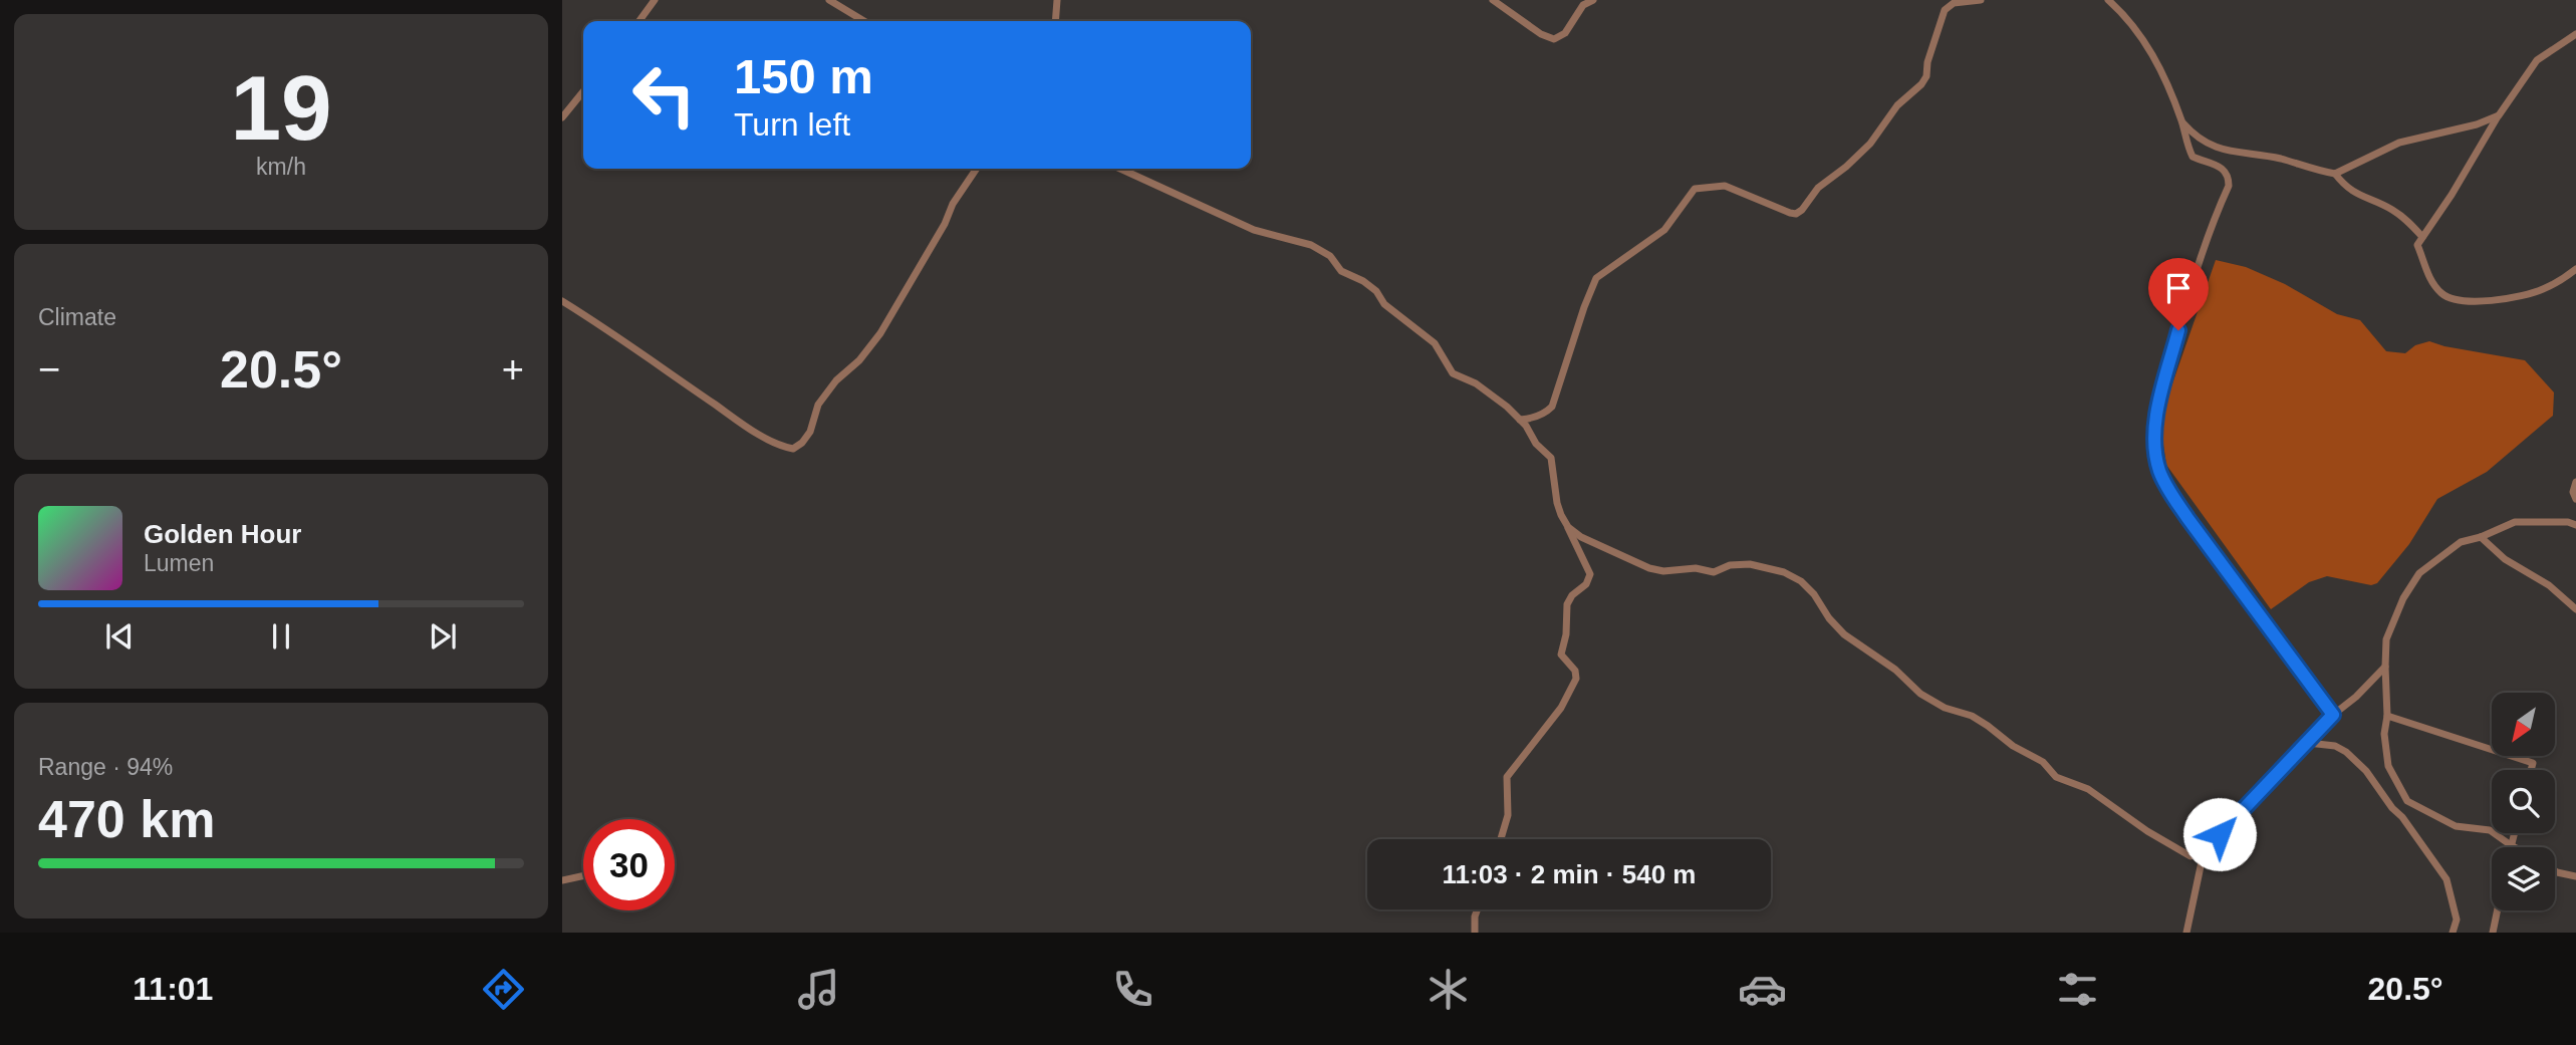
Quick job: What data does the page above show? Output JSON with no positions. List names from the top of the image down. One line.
{"north":"bottom left","page":{"tile":[["19","km/h"],"Climate",["Range · 94%","470 km"]],"turn":["150 m","Turn left"],"heat":["−","20.5°","+"],"song":["Golden Hour","Lumen"],"limit":"30","trip":"11:03 · 2 min · 540 m","tabs":["11:01","20.5°"]}}
